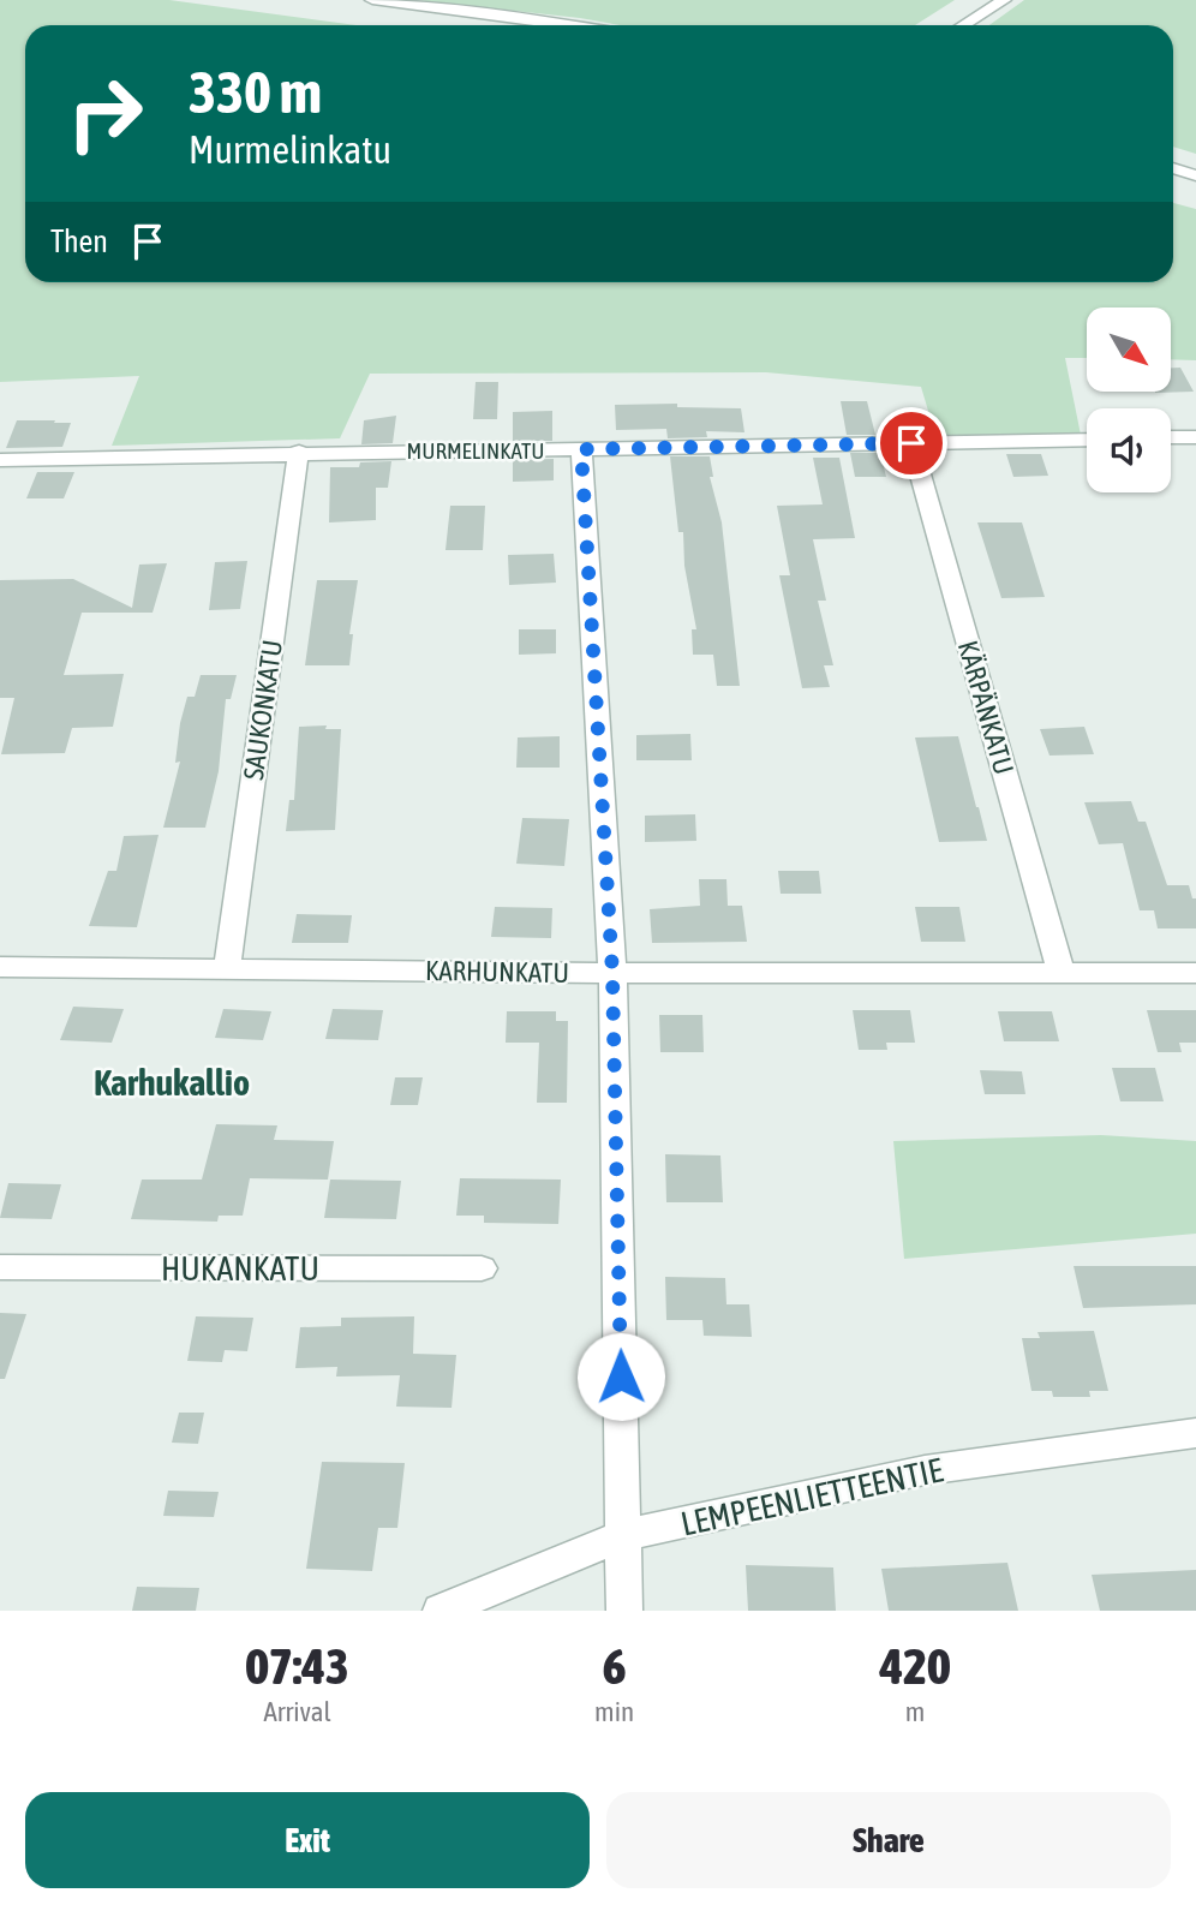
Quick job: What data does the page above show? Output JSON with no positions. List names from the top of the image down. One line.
{"streets":{"street":["MURMELINKATU","KÄRPÄNKATU","SAUKONKATU","KARHUNKATU","HUKANKATU","LEMPEENLIETTEENTIE"]},"crossings":[["MURMELINKATU","KÄRPÄNKATU"],["MURMELINKATU","SAUKONKATU"],["KÄRPÄNKATU","KARHUNKATU"],["SAUKONKATU","KARHUNKATU"]],"districts":["Karhukallio"],"north":"bottom right","page":{"turn":["330 m","Murmelinkatu"],"then":"Then","eta":["07:43","Arrival","6","min","420","m"],"buttons":["Exit","Share"]}}
